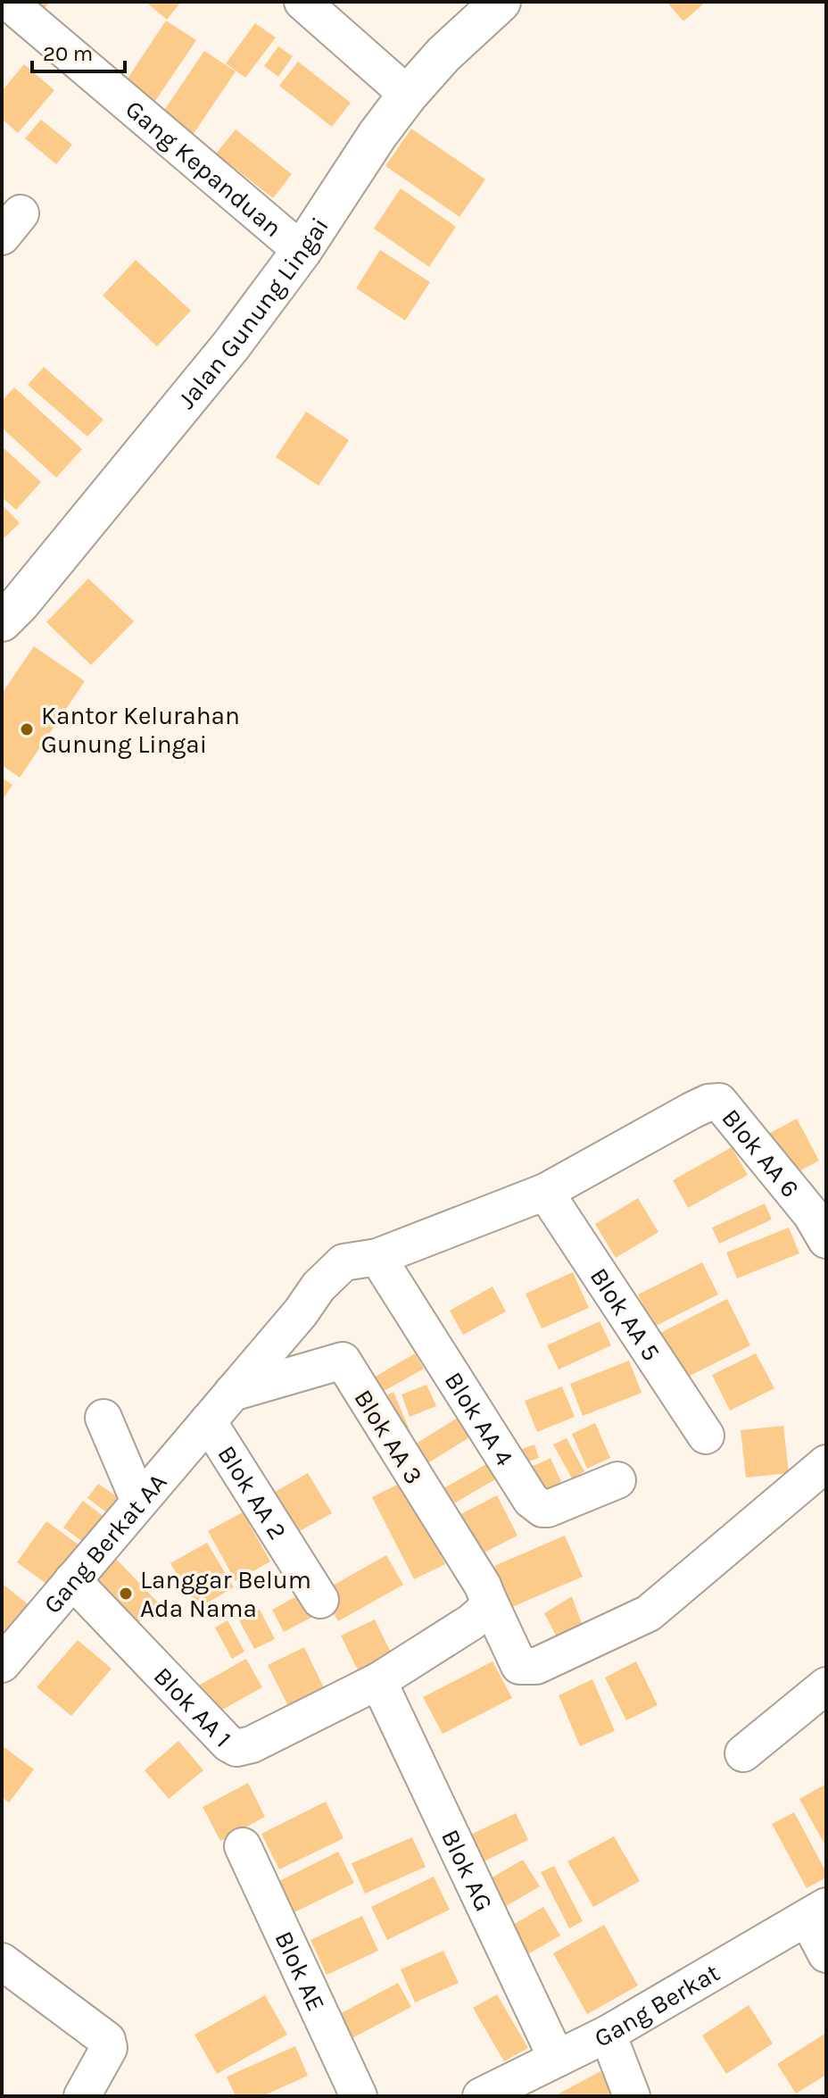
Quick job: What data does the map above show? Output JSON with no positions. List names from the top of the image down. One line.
{"streets":{"street":["Gang Kepanduan","Jalan Gunung Lingai","Blok AA 6","Blok AA 5","Blok AA 4","Blok AA 3","Blok AA 2","Gang Berkat AA","Blok AA 1","Blok AG","Blok AE","Gang Berkat"]},"crossings":[["Gang Kepanduan","Jalan Gunung Lingai"],["Blok AA 6","Gang Berkat AA"],["Blok AA 5","Gang Berkat AA"],["Blok AA 4","Gang Berkat AA"],["Blok AA 3","Gang Berkat AA"],["Blok AA 2","Gang Berkat AA"],["Gang Berkat AA","Blok AA 1"],["Blok AA 1","Blok AG"],["Blok AG","Gang Berkat"]],"places":["Kantor Kelurahan Gunung Lingai","Langgar Belum Ada Nama"],"scale_bar":"20 m"}
